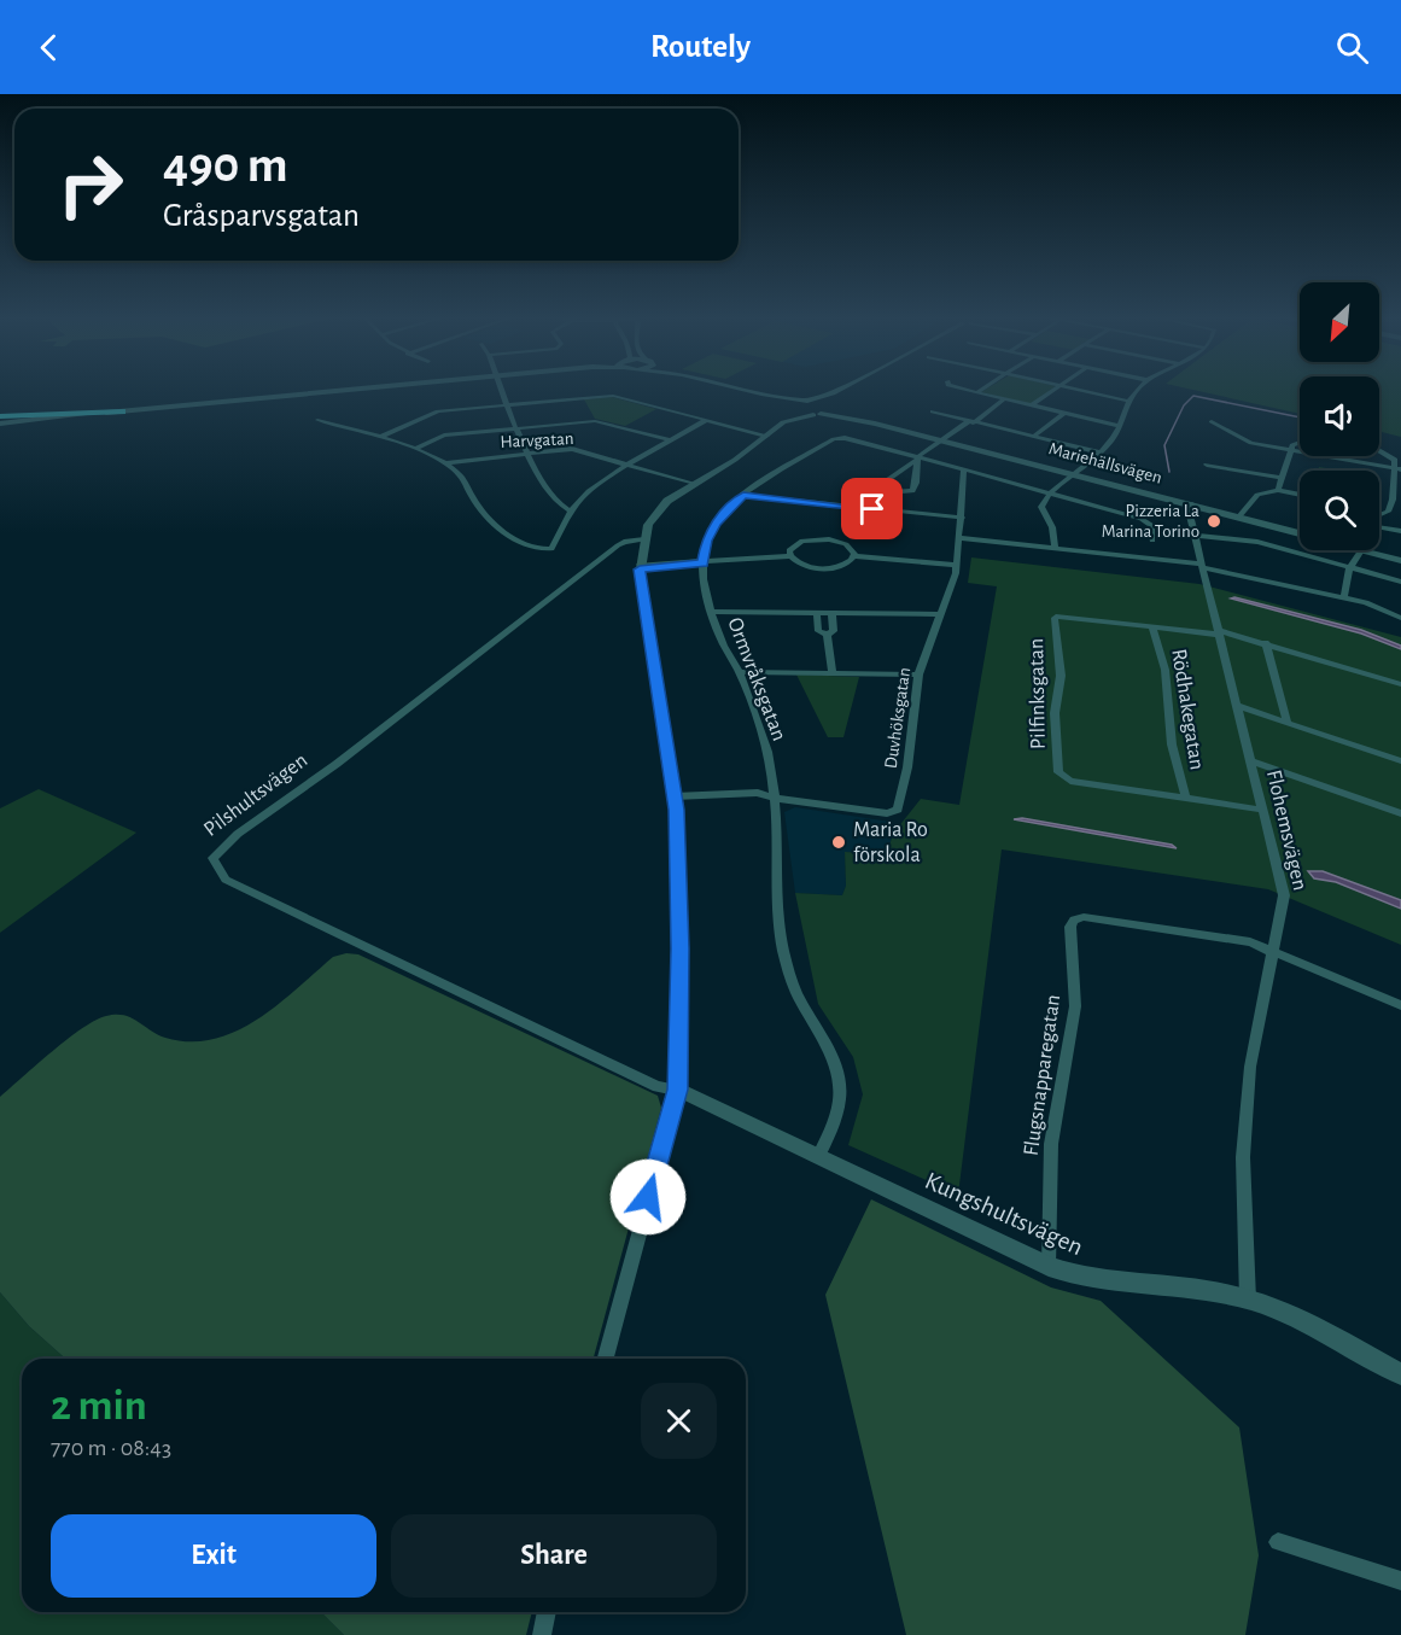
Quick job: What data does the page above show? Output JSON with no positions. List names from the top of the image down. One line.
{"streets":{"street":["Harvgatan","Mariehällsvägen","Ormvråksgatan","Pilfinksgatan","Rödhakegatan","Duvhöksgatan","Pilshultsvägen","Flohemsvägen","Flugsnapparegatan","Kungshultsvägen"]},"crossings":[["Mariehällsvägen","Flohemsvägen"],["Ormvråksgatan","Duvhöksgatan"],["Ormvråksgatan","Kungshultsvägen"],["Pilfinksgatan","Rödhakegatan"],["Pilfinksgatan","Flohemsvägen"],["Pilshultsvägen","Kungshultsvägen"],["Flohemsvägen","Flugsnapparegatan"],["Flohemsvägen","Kungshultsvägen"],["Flugsnapparegatan","Kungshultsvägen"]],"places":["Pizzeria La Marina Torino","Maria Ro förskola"],"north":"bottom left","page":{"header":"Routely","turn":["490 m","Gråsparvsgatan"],"heading":["2 min","770 m · 08:43"],"buttons":["Exit","Share"]}}
